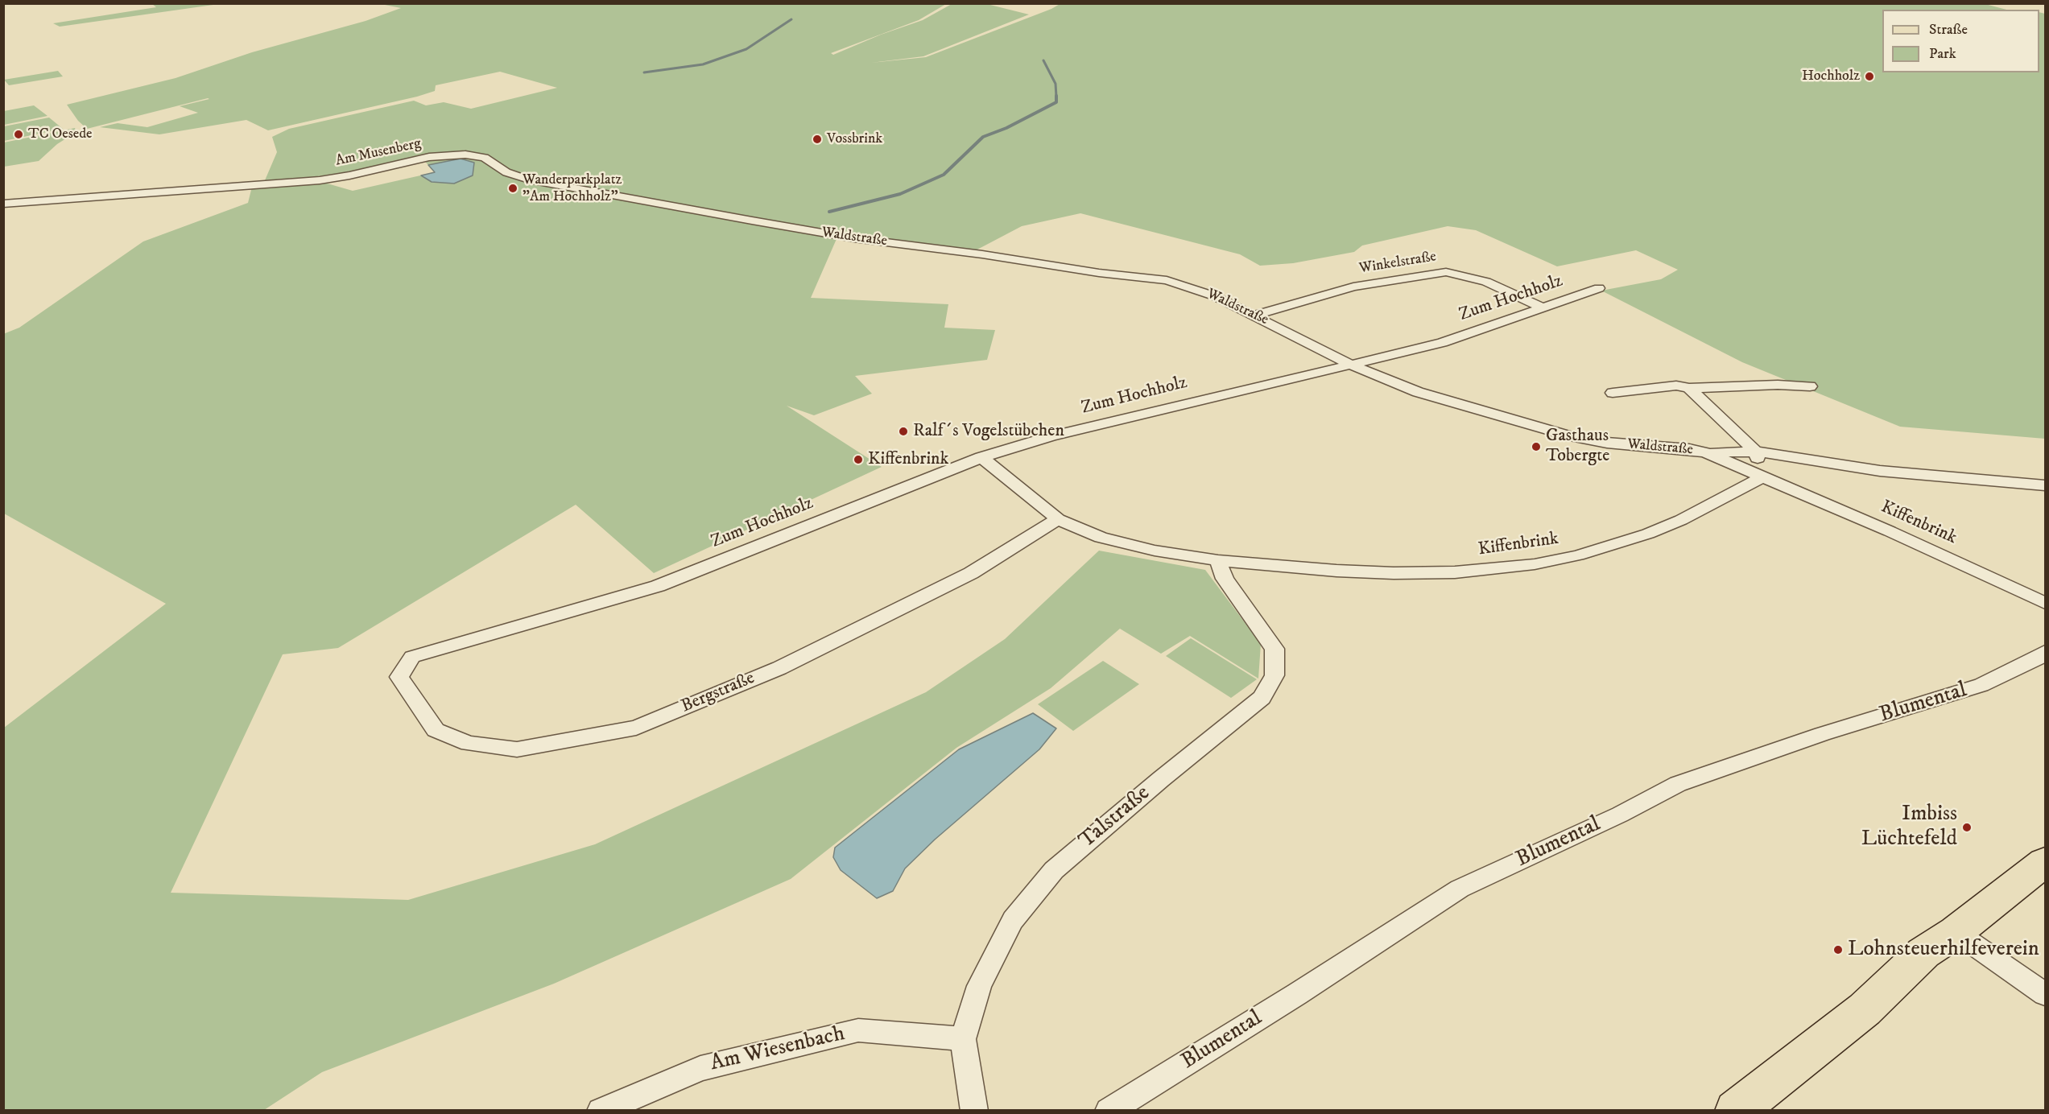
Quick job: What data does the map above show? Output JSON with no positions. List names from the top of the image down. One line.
{"streets":{"street":["Am Musenberg","Waldstraße","Winkelstraße","Zum Hochholz","Kiffenbrink","Bergstraße","Blumental","Talstraße","Am Wiesenbach"]},"crossings":[["Am Musenberg","Waldstraße"],["Waldstraße","Winkelstraße"],["Waldstraße","Zum Hochholz"],["Waldstraße","Kiffenbrink"],["Winkelstraße","Zum Hochholz"],["Zum Hochholz","Kiffenbrink"],["Zum Hochholz","Bergstraße"],["Kiffenbrink","Bergstraße"],["Kiffenbrink","Talstraße"],["Talstraße","Am Wiesenbach"]],"places":["Hochholz","TC Oesede","Vossbrink","Wanderparkplatz \"Am Hochholz\"","Ralf´s Vogelstübchen","Gasthaus Tobergte","Kiffenbrink","Imbiss Lüchtefeld","Lohnsteuerhilfeverein"],"legend":["Straße","Park"]}
